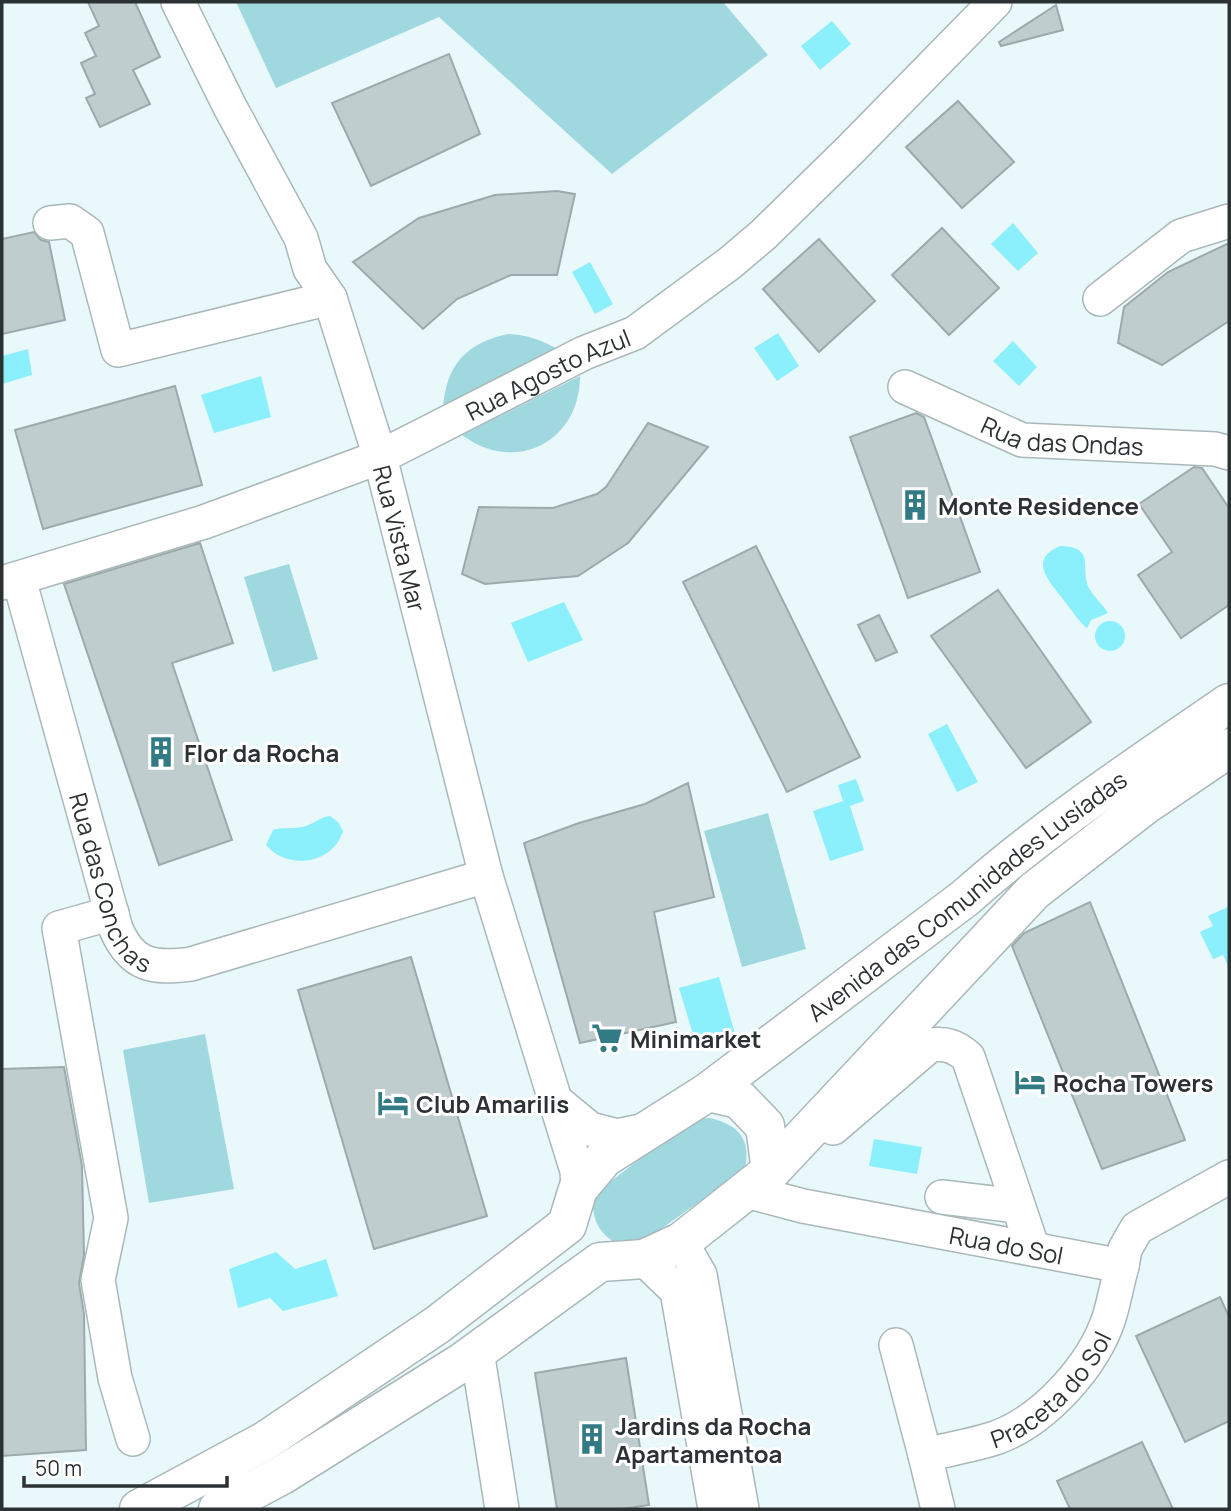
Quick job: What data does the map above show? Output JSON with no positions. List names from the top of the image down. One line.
{"streets":{"main road":["Avenida das Comunidades Lusíadas"],"street":["Rua Agosto Azul","Rua das Ondas","Rua Vista Mar","Rua das Conchas","Rua do Sol","Praceta do Sol"]},"crossings":[["Rua Agosto Azul","Rua Vista Mar"],["Rua Agosto Azul","Rua das Conchas"],["Rua Vista Mar","Rua das Conchas"],["Rua Vista Mar","Avenida das Comunidades Lusíadas"],["Avenida das Comunidades Lusíadas","Rua do Sol"],["Rua do Sol","Praceta do Sol"]],"places":{"building":["Monte Residence","Flor da Rocha","Jardins da Rocha Apartamentoa"],"supermarket":["Minimarket"],"hotel":["Rocha Towers","Club Amarilis"]},"scale_bar":"50 m"}
